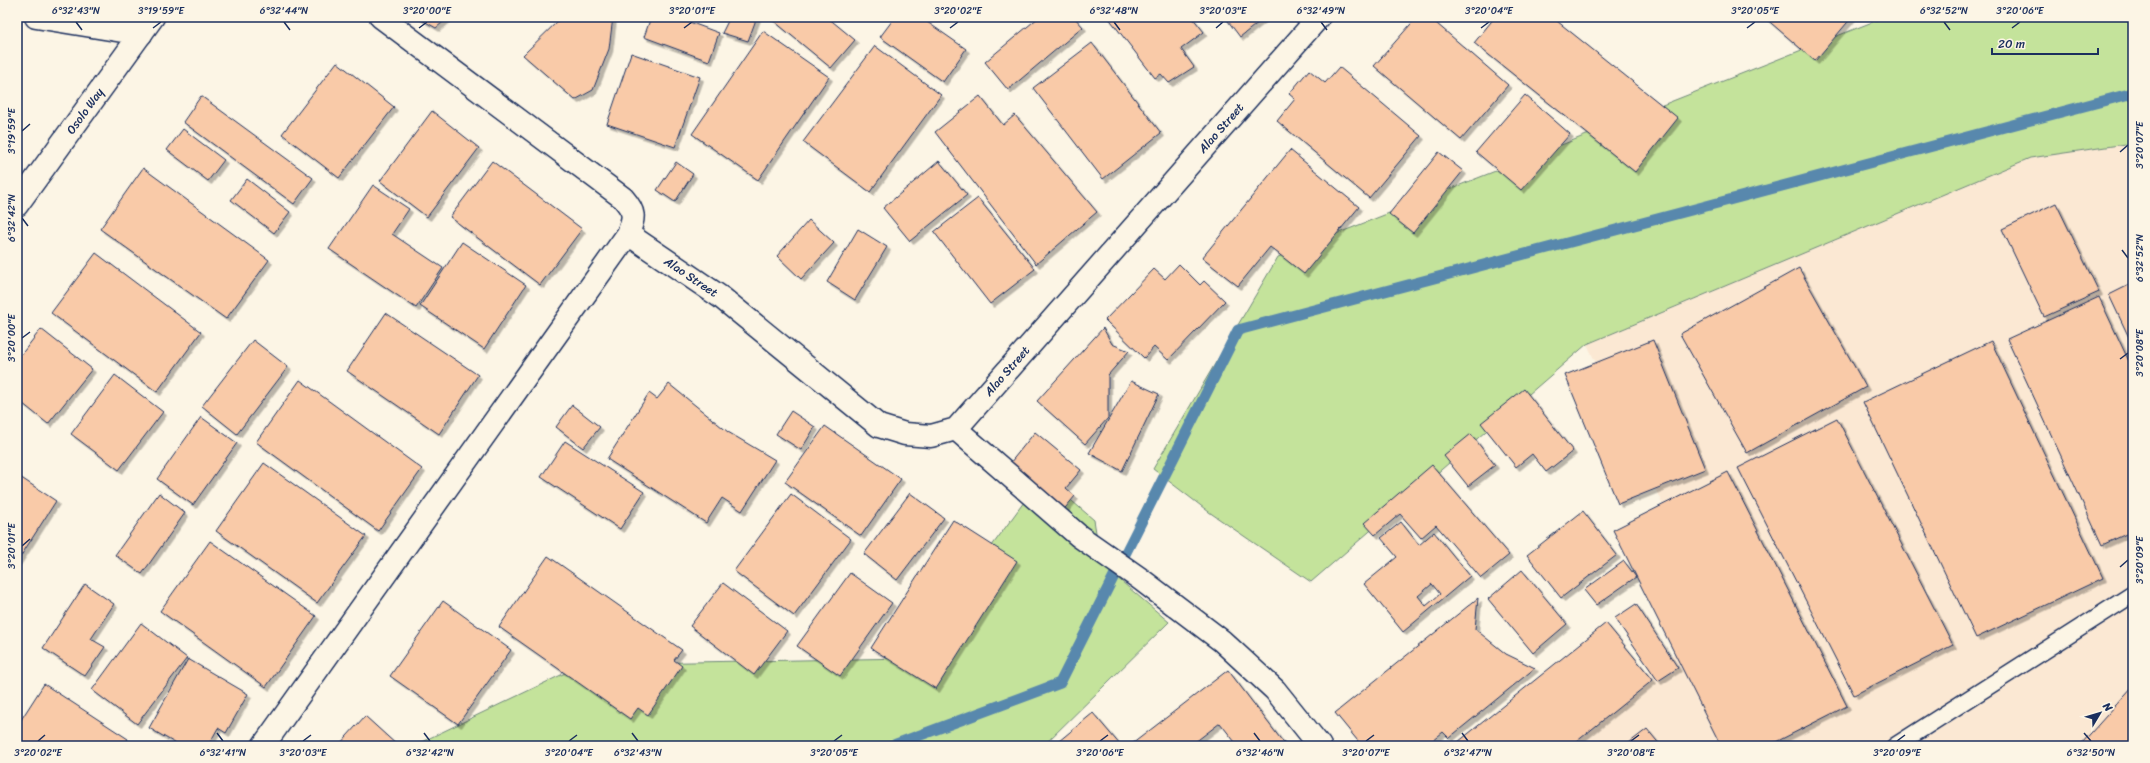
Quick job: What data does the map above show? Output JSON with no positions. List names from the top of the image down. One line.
{"streets":{"street":["Osolo Way","Alao Street"]},"scale_bar":"20 m","north":"top right","coordinates":["6°32'43\"N","3°19'59\"E","6°32'44\"N","3°20'00\"E","3°20'01\"E","3°20'02\"E","6°32'48\"N","3°20'03\"E","6°32'49\"N","3°20'04\"E","3°20'05\"E","6°32'52\"N","3°20'06\"E","3°20'07\"E","6°32'42\"N","3°20'08\"E","3°20'09\"E","6°32'41\"N","6°32'46\"N","6°32'47\"N","6°32'50\"N"]}
